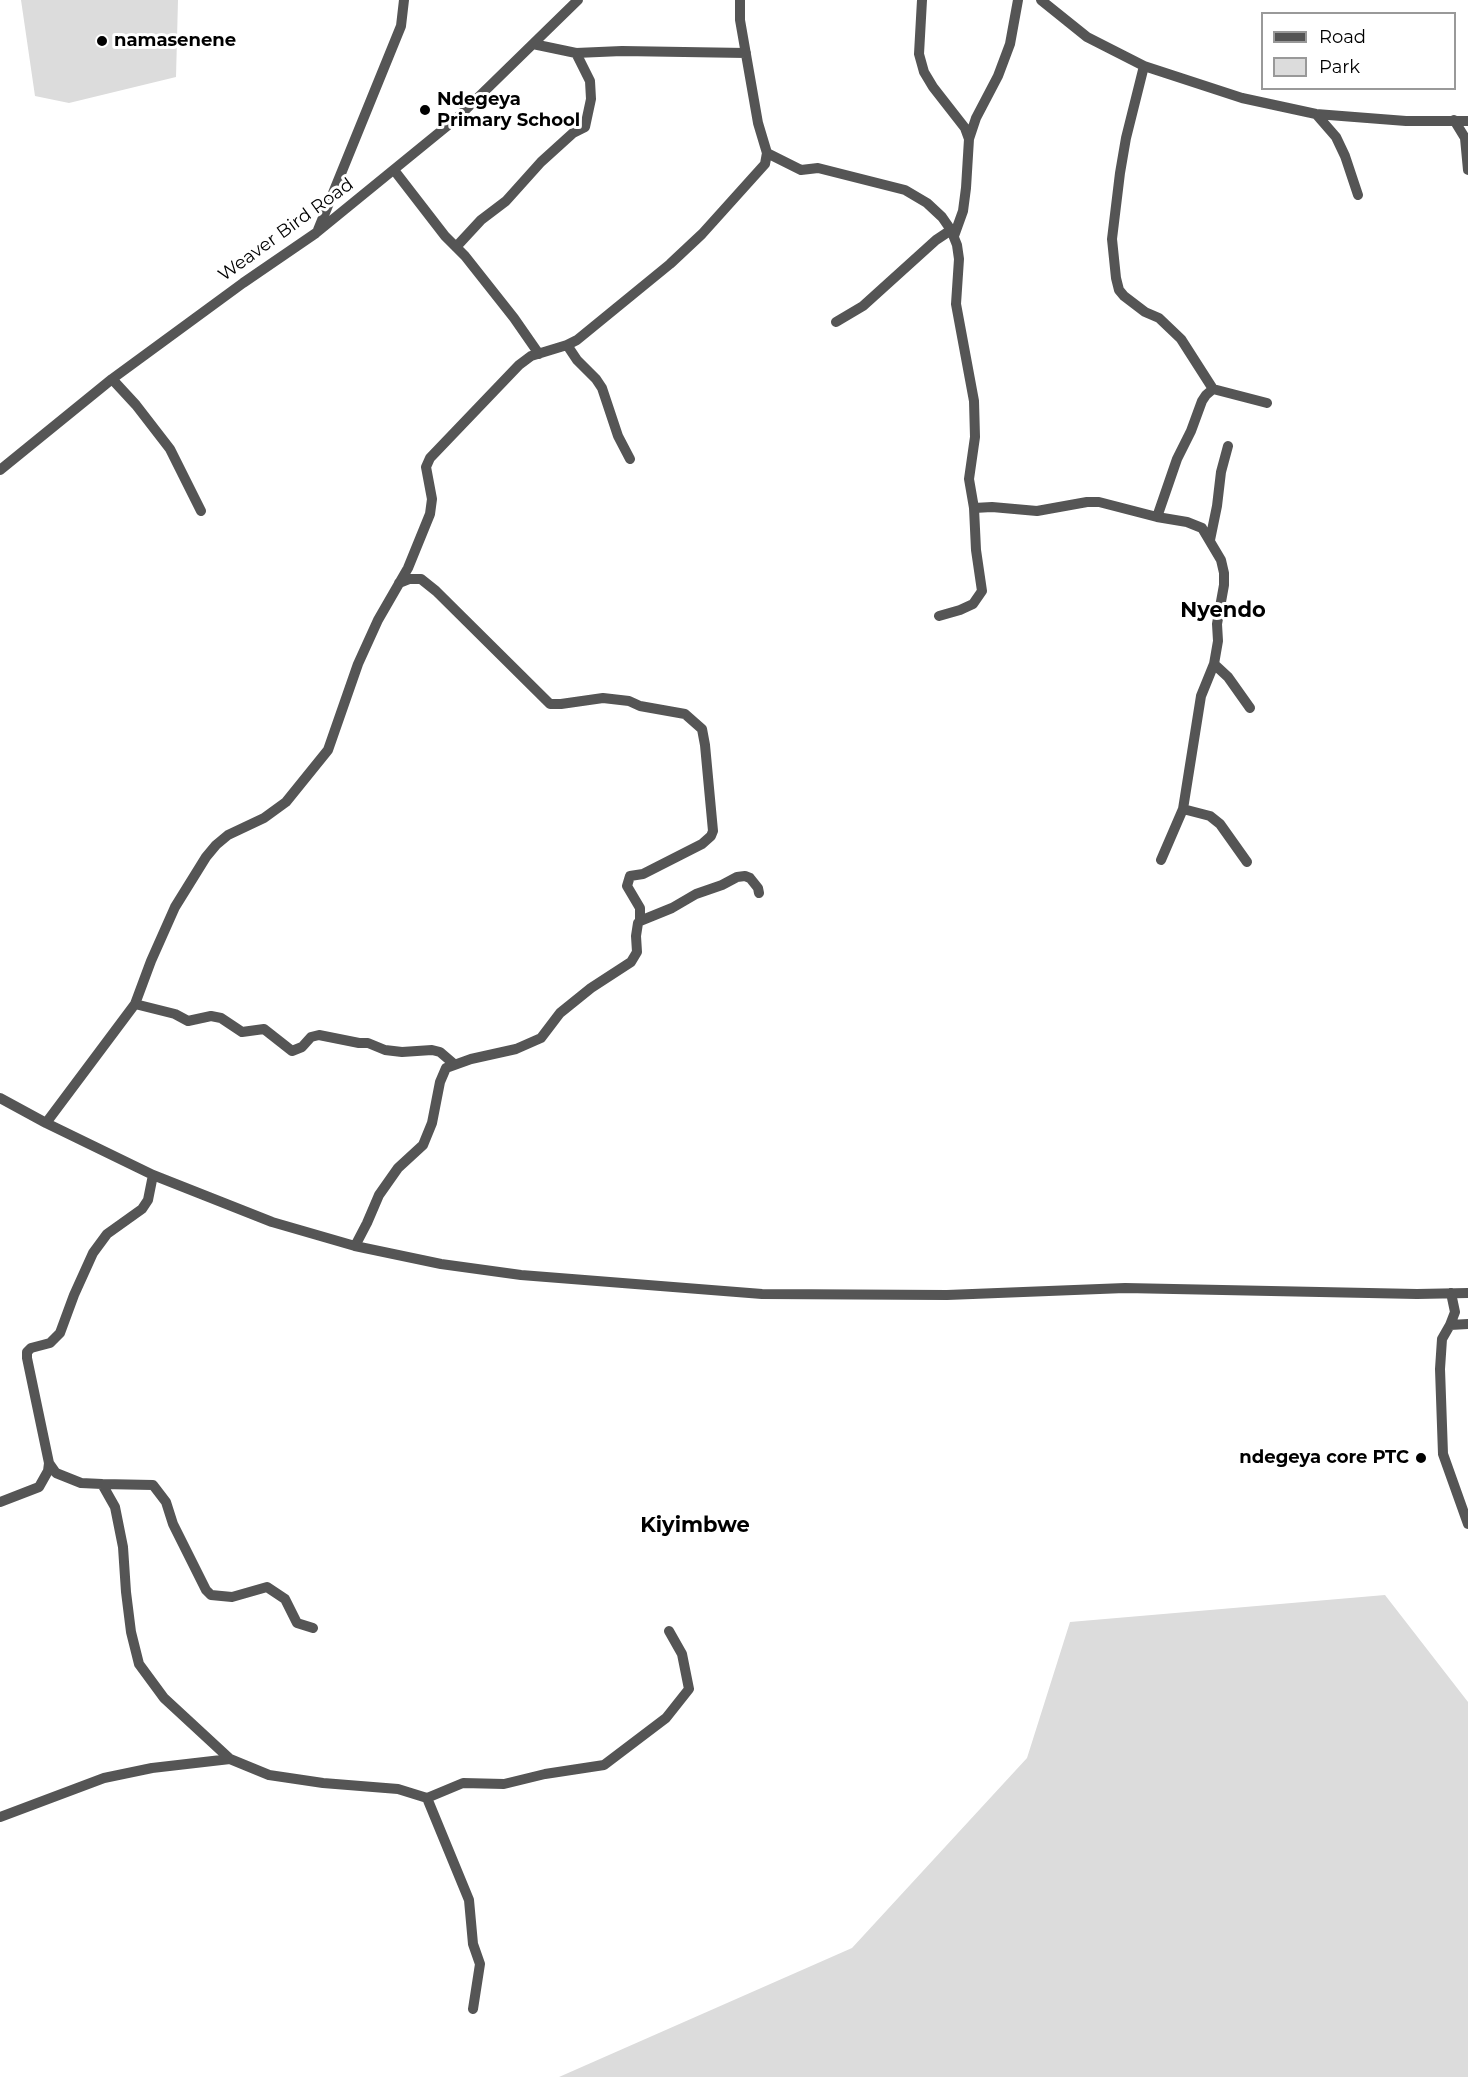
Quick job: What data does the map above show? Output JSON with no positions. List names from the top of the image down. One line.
{"streets":{"street":["Weaver Bird Road"]},"districts":["Nyendo","Kiyimbwe"],"places":["namasenene","Ndegeya Primary School","ndegeya core PTC"],"legend":["Road","Park"]}
